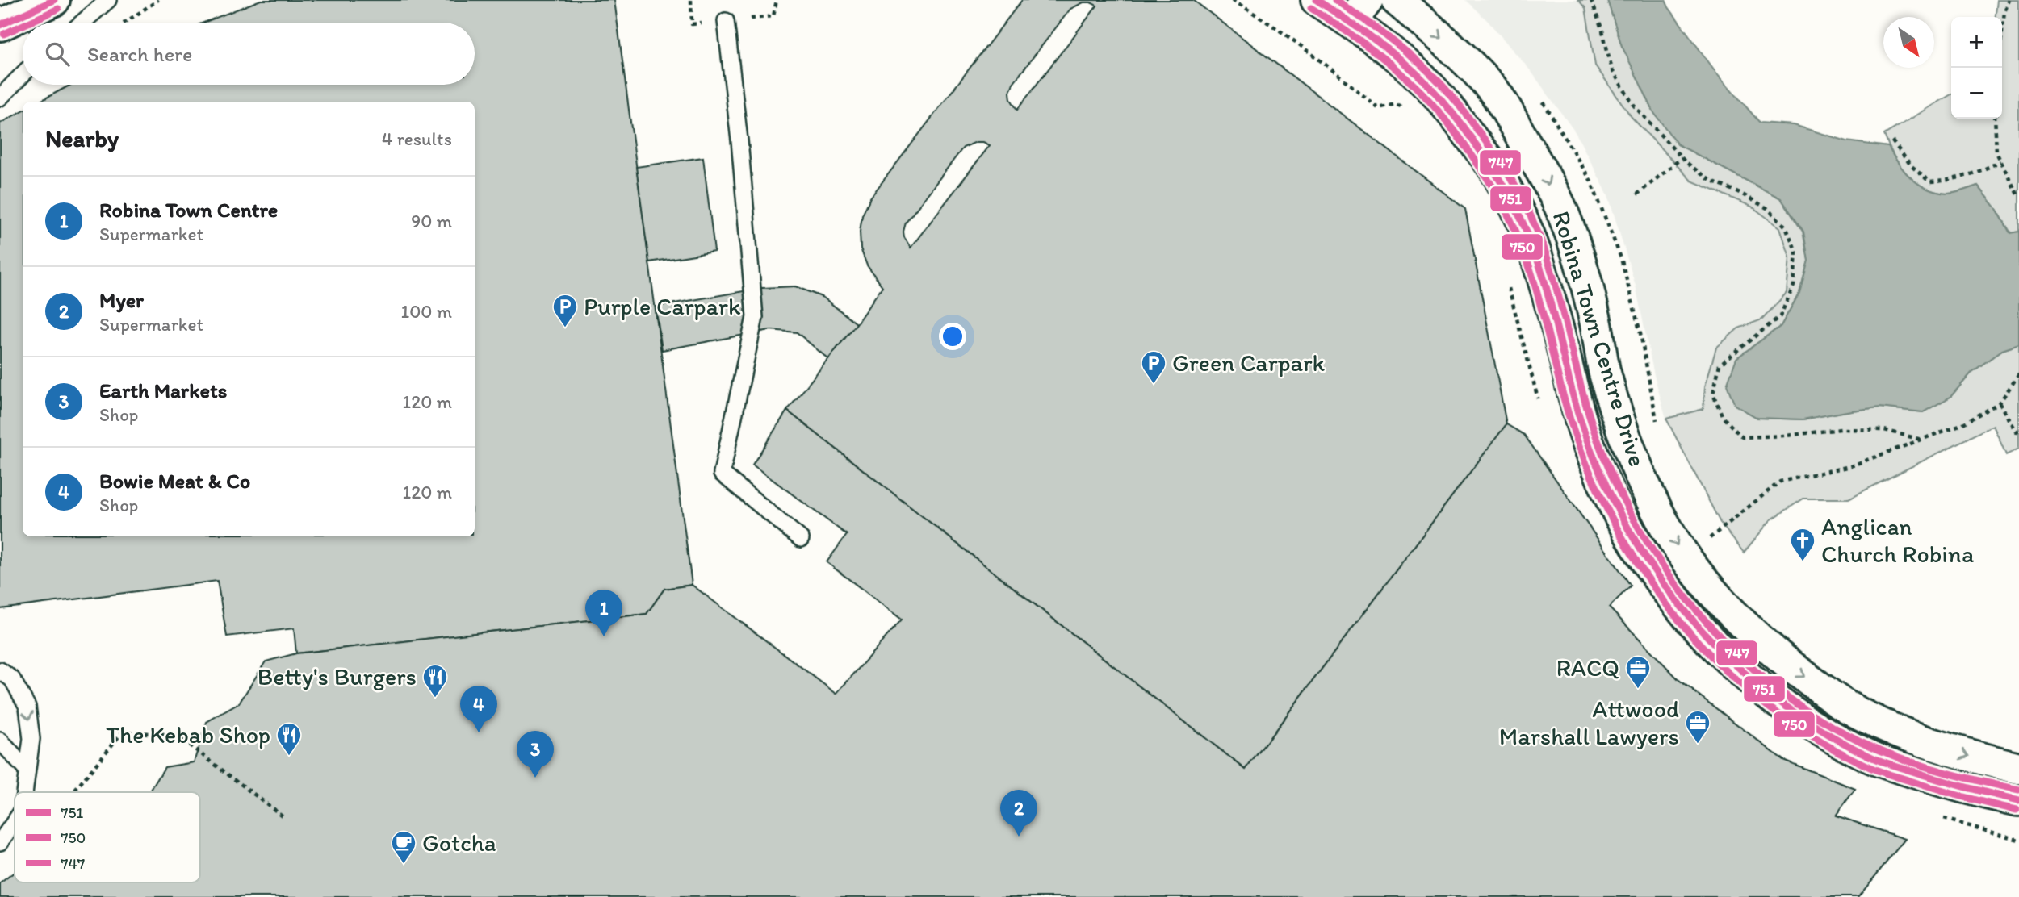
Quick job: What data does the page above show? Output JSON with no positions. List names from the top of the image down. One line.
{"streets":{"street":["Robina Town Centre Drive"]},"places":{"parking":["Purple Carpark","Green Carpark"],"church":["Anglican Church Robina"],"office":["RACQ","Attwood Marshall Lawyers"],"restaurant":["Betty's Burgers","The Kebab Shop"],"cafe":["Gotcha"]},"lines":["transit line 751","transit line 747","transit line 750"],"legend":["751","750","747"],"north":"bottom right","page":{"map_buttons":["+","−"],"search":"Search here","heading":["Nearby","4 results"],"list":[{"mark":"1","name":"Robina Town Centre","note":"Supermarket","value":"90 m"},{"mark":"2","name":"Myer","note":"Supermarket","value":"100 m"},{"mark":"3","name":"Earth Markets","note":"Shop","value":"120 m"},{"mark":"4","name":"Bowie Meat & Co","note":"Shop","value":"120 m"}],"pins":["1","4","3","2"]}}
